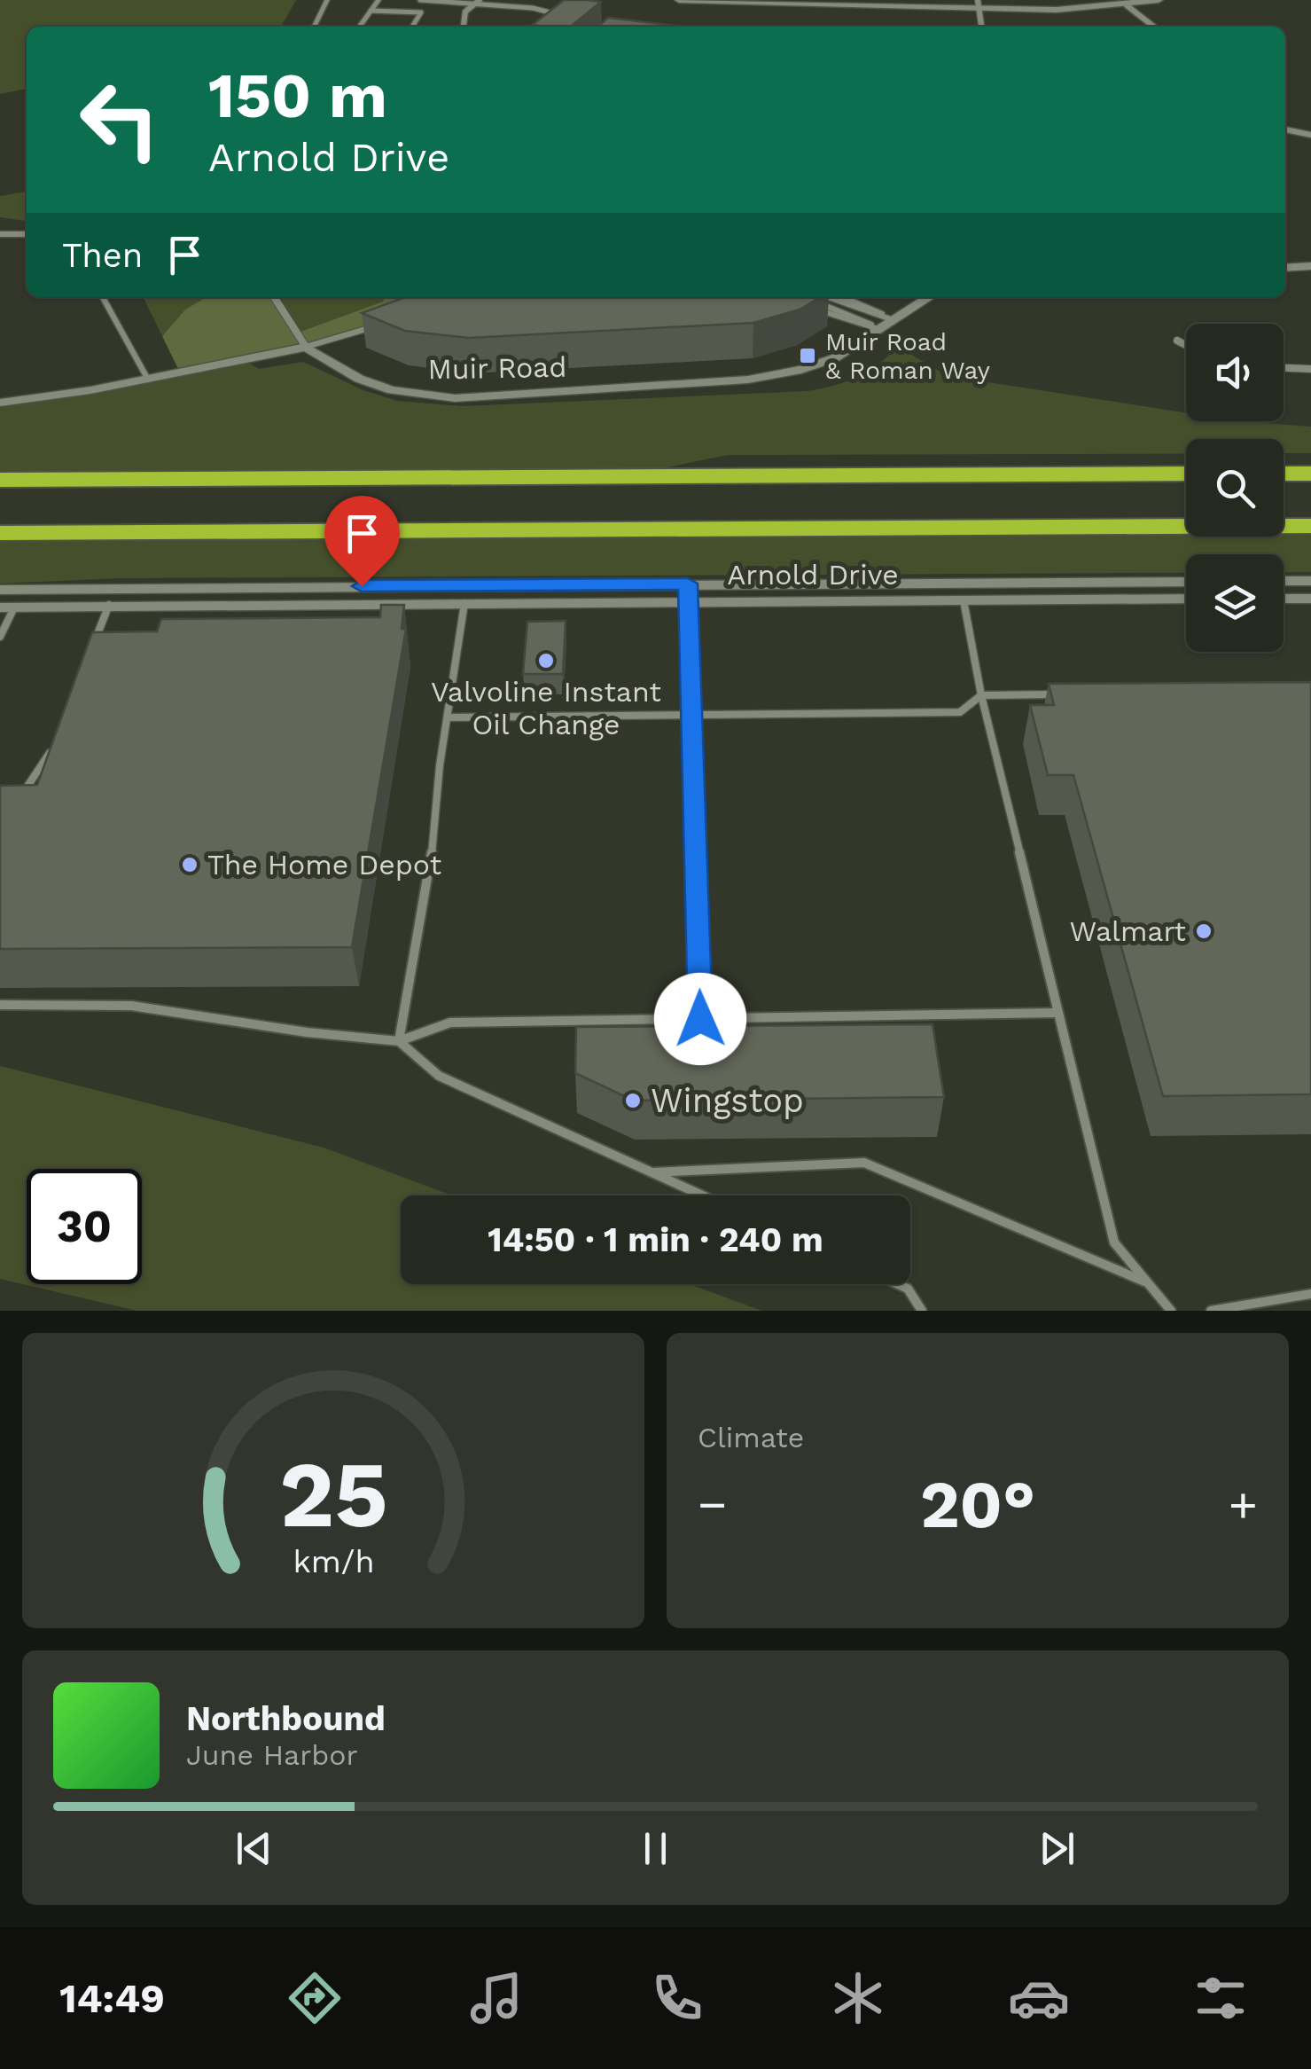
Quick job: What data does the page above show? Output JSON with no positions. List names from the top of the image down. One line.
{"streets":{"street":["Muir Road","Arnold Drive"]},"places":{"transit":["Muir Road & Roman Way"],"other":["Valvoline Instant Oil Change","The Home Depot","Walmart","Wingstop"]},"page":{"turn":["150 m","Arnold Drive"],"then":"Then","limit":"30","trip":"14:50 · 1 min · 240 m","tile":"Climate","heat":["−","20°","+"],"song":["Northbound","June Harbor"],"tabs":"14:49","gauge":["25","km/h"]}}
